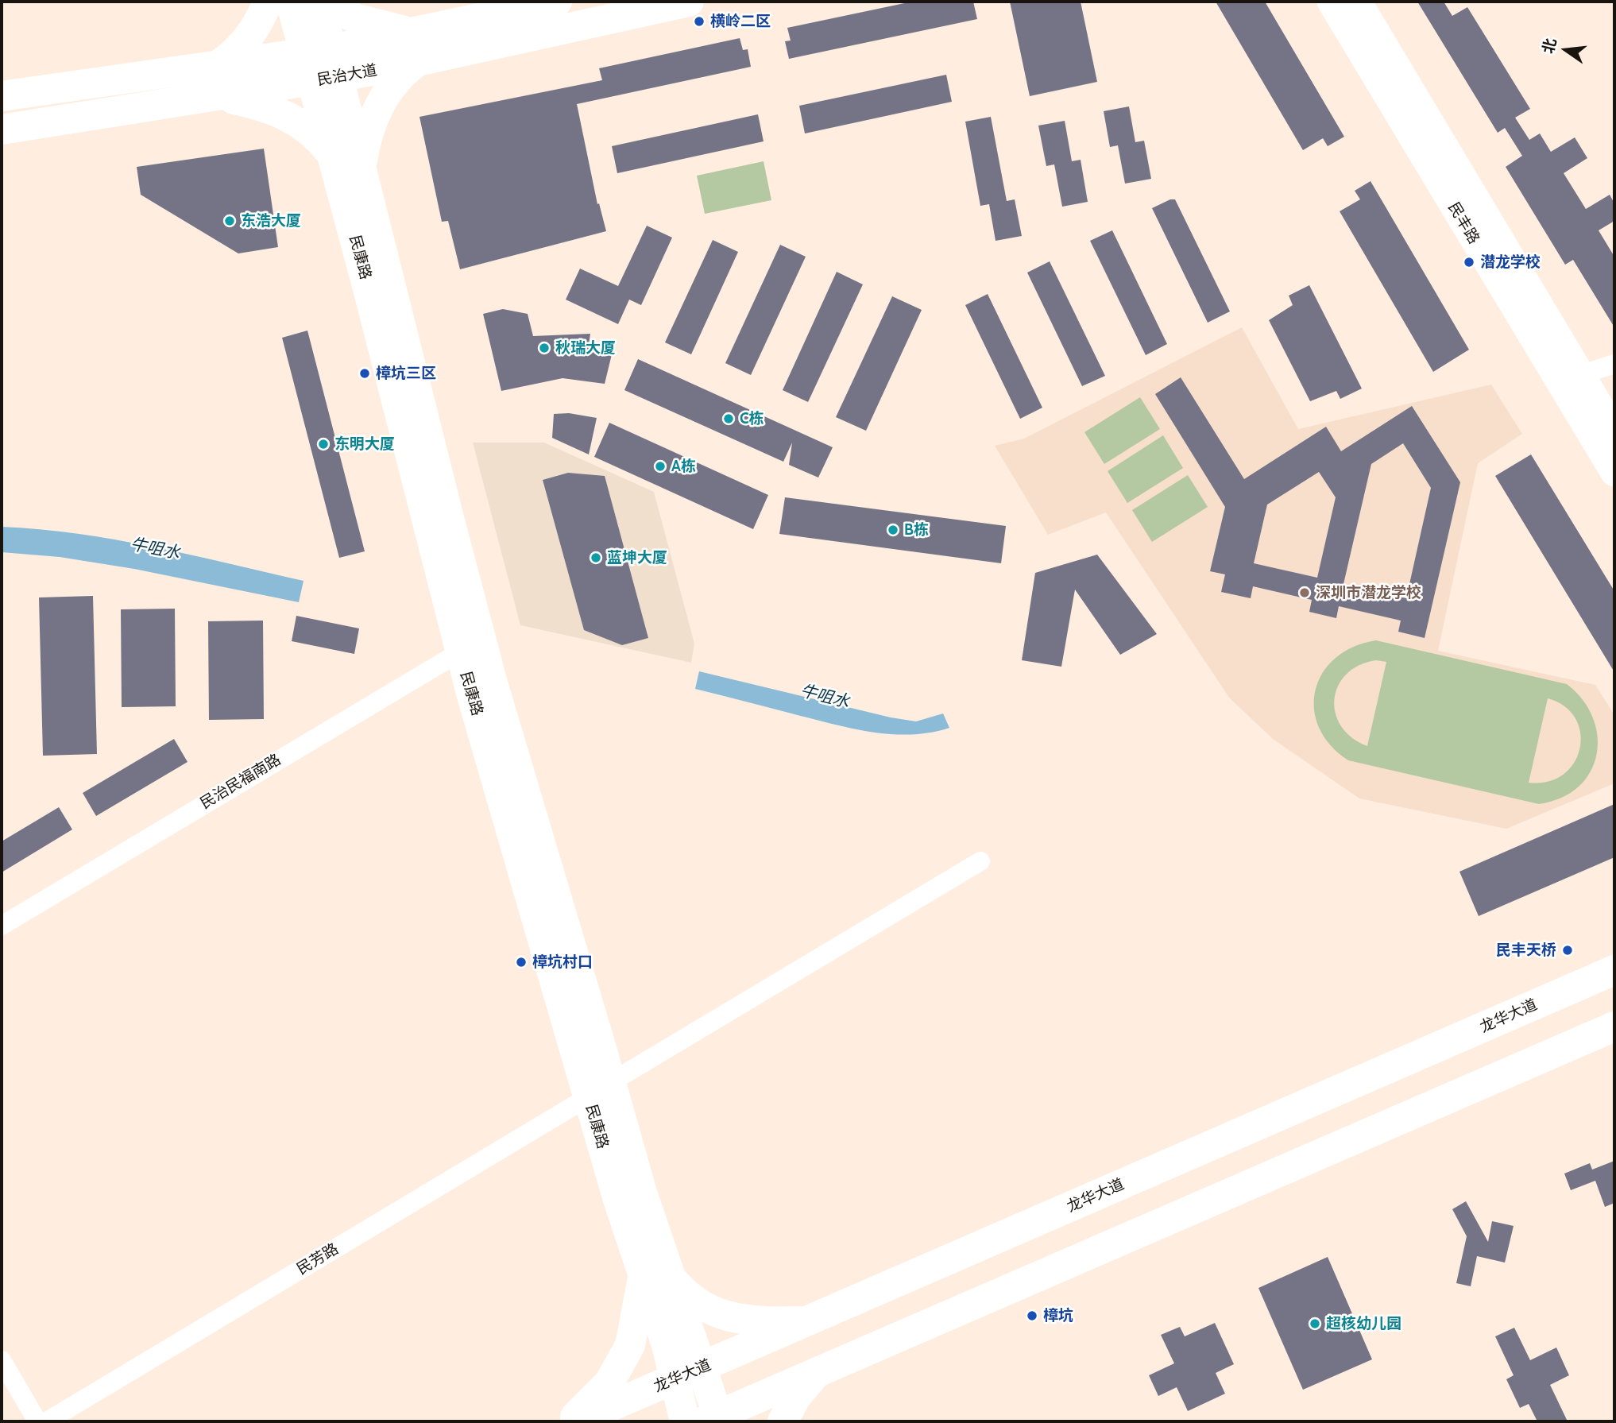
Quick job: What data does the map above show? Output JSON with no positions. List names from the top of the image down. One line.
{"streets":{"main road":["民治大道","民丰路","民康路","龙华大道"],"street":["民治民福南路","民芳路"]},"crossings":[["民治大道","民康路"],["民康路","民治民福南路"],["民康路","龙华大道"],["民康路","民芳路"]],"water":["牛咀水"],"places":["横岭二区","东浩大厦","潜龙学校","秋瑞大厦","樟坑三区","C栋","东明大厦","A栋","B栋","蓝坤大厦","深圳市潜龙学校","民丰天桥","樟坑村口","樟坑","超核幼儿园"],"north":"left"}
